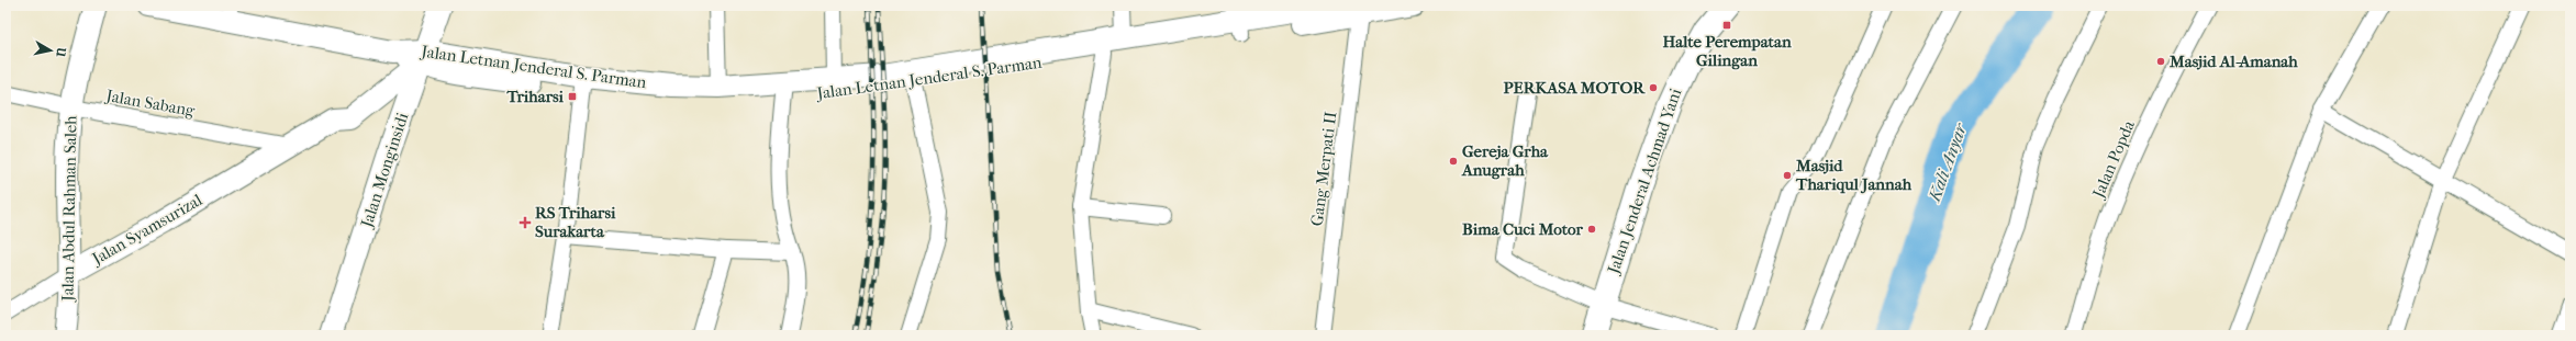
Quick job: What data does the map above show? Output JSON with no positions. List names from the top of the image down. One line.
{"streets":{"main road":["Jalan Letnan Jenderal S. Parman","Jalan Monginsidi","Jalan Jenderal Achmad Yani","Jalan Abdul Rahman Saleh","Jalan Syamsurizal"],"street":["Jalan Sabang","Jalan Popda","Gang Merpati II"]},"crossings":[["Jalan Letnan Jenderal S. Parman","Gang Merpati II"],["Jalan Letnan Jenderal S. Parman","Jalan Monginsidi"],["Jalan Letnan Jenderal S. Parman","Jalan Syamsurizal"],["Jalan Sabang","Jalan Abdul Rahman Saleh"],["Jalan Sabang","Jalan Syamsurizal"],["Jalan Monginsidi","Jalan Syamsurizal"],["Jalan Abdul Rahman Saleh","Jalan Syamsurizal"]],"water":["Kali Anyar"],"places":{"transit":["Halte Perempatan Gilingan","Triharsi"],"other":["Masjid Al-Amanah","PERKASA MOTOR","Gereja Grha Anugrah","Masjid Thariqul Jannah","Bima Cuci Motor"],"health":["RS Triharsi Surakarta"]},"north":"right"}
